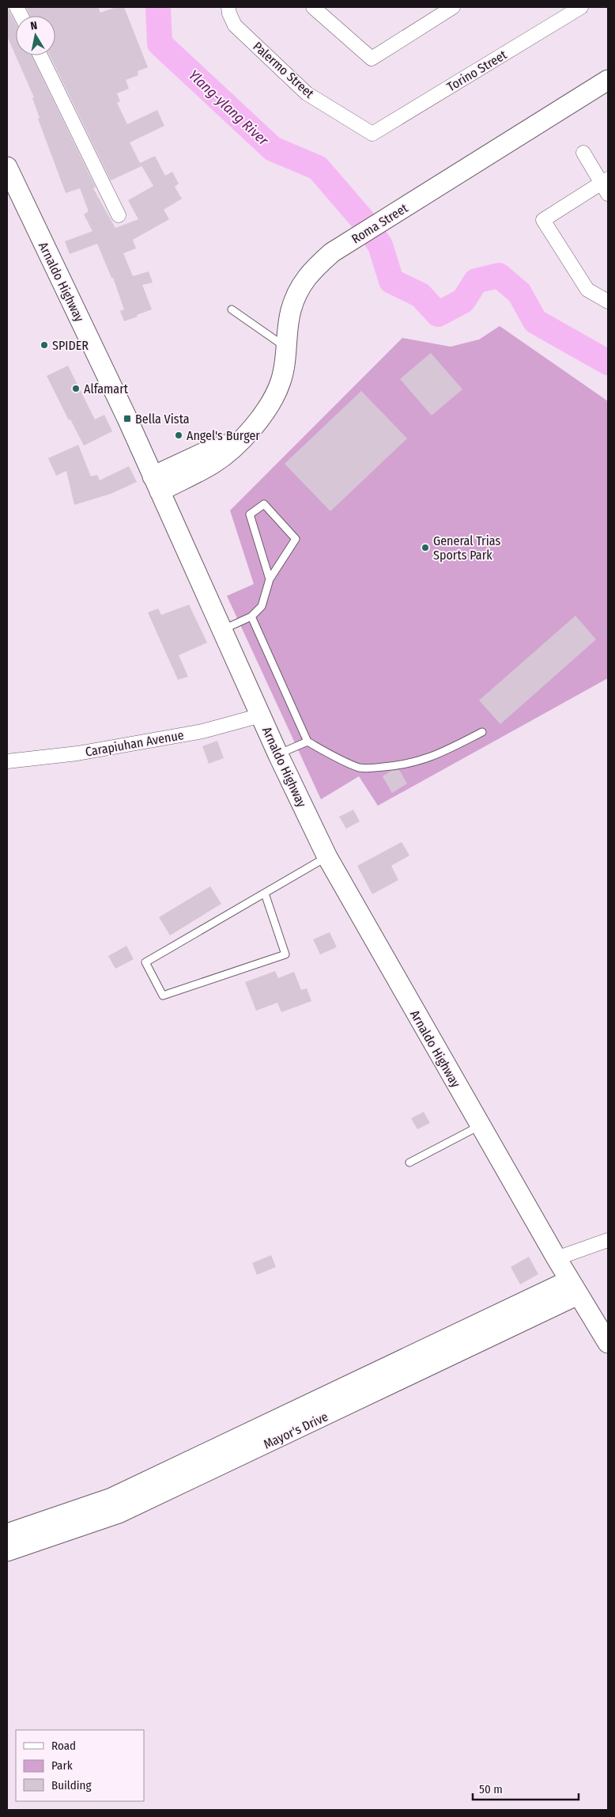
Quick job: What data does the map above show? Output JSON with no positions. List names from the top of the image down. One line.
{"streets":{"street":["Palermo Street","Torino Street","Roma Street","Arnaldo Highway","Carapiuhan Avenue","Mayor's Drive"]},"crossings":[["Palermo Street","Torino Street"],["Roma Street","Arnaldo Highway"],["Arnaldo Highway","Carapiuhan Avenue"],["Arnaldo Highway","Mayor's Drive"]],"water":["Ylang-ylang River"],"places":{"other":["SPIDER","Alfamart","Angel's Burger","General Trias Sports Park"],"transit":["Bella Vista"]},"legend":["Road","Park","Building"],"scale_bar":"50 m","north":"top"}
